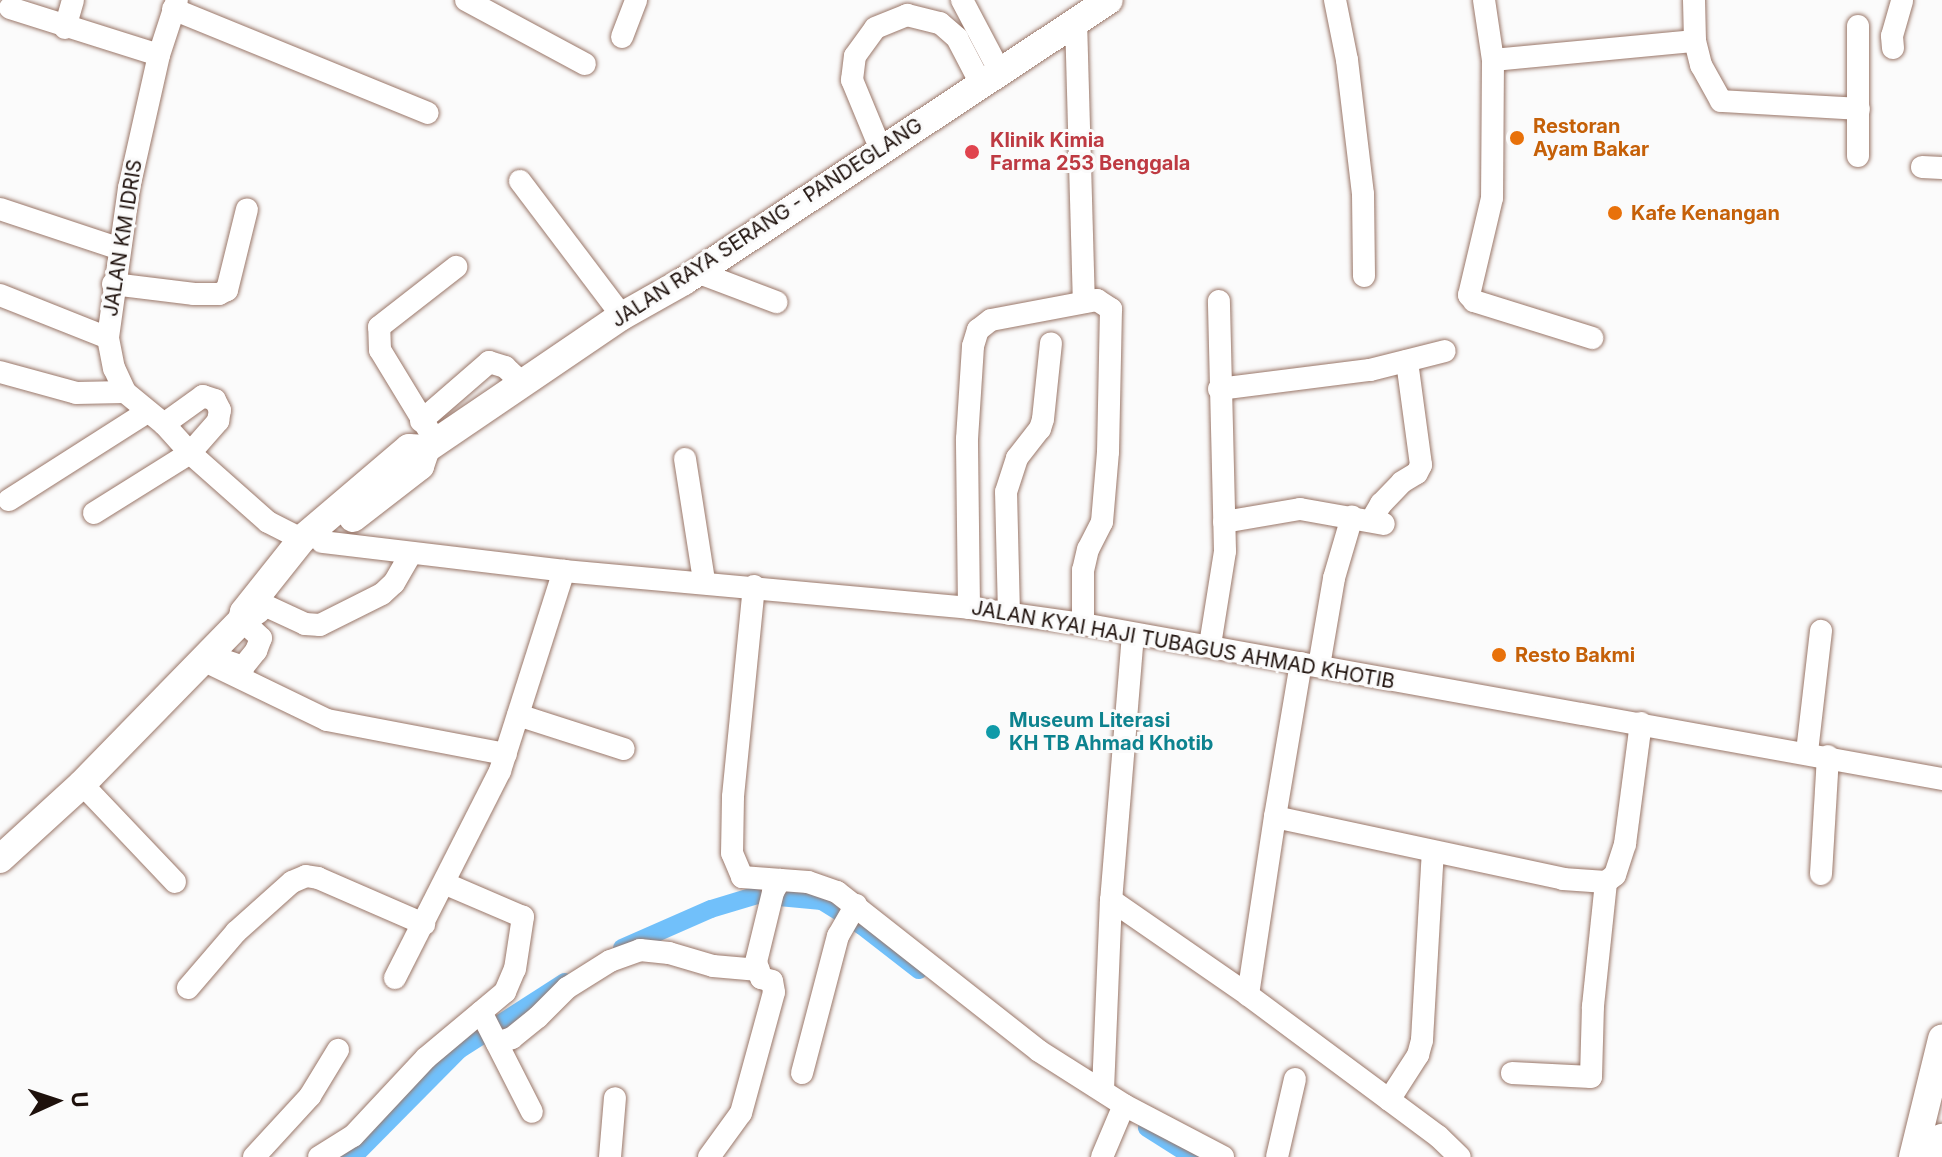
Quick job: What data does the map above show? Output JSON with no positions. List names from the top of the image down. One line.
{"streets":{"main road":["JALAN RAYA SERANG - PANDEGLANG"],"street":["JALAN KM IDRIS","JALAN KYAI HAJI TUBAGUS AHMAD KHOTIB"]},"crossings":[["JALAN RAYA SERANG - PANDEGLANG","JALAN KM IDRIS"],["JALAN RAYA SERANG - PANDEGLANG","JALAN KYAI HAJI TUBAGUS AHMAD KHOTIB"],["JALAN KM IDRIS","JALAN KYAI HAJI TUBAGUS AHMAD KHOTIB"]],"places":["Restoran Ayam Bakar","Klinik Kimia Farma 253 Benggala","Kafe Kenangan","Resto Bakmi","Museum Literasi KH TB Ahmad Khotib"],"north":"right"}
